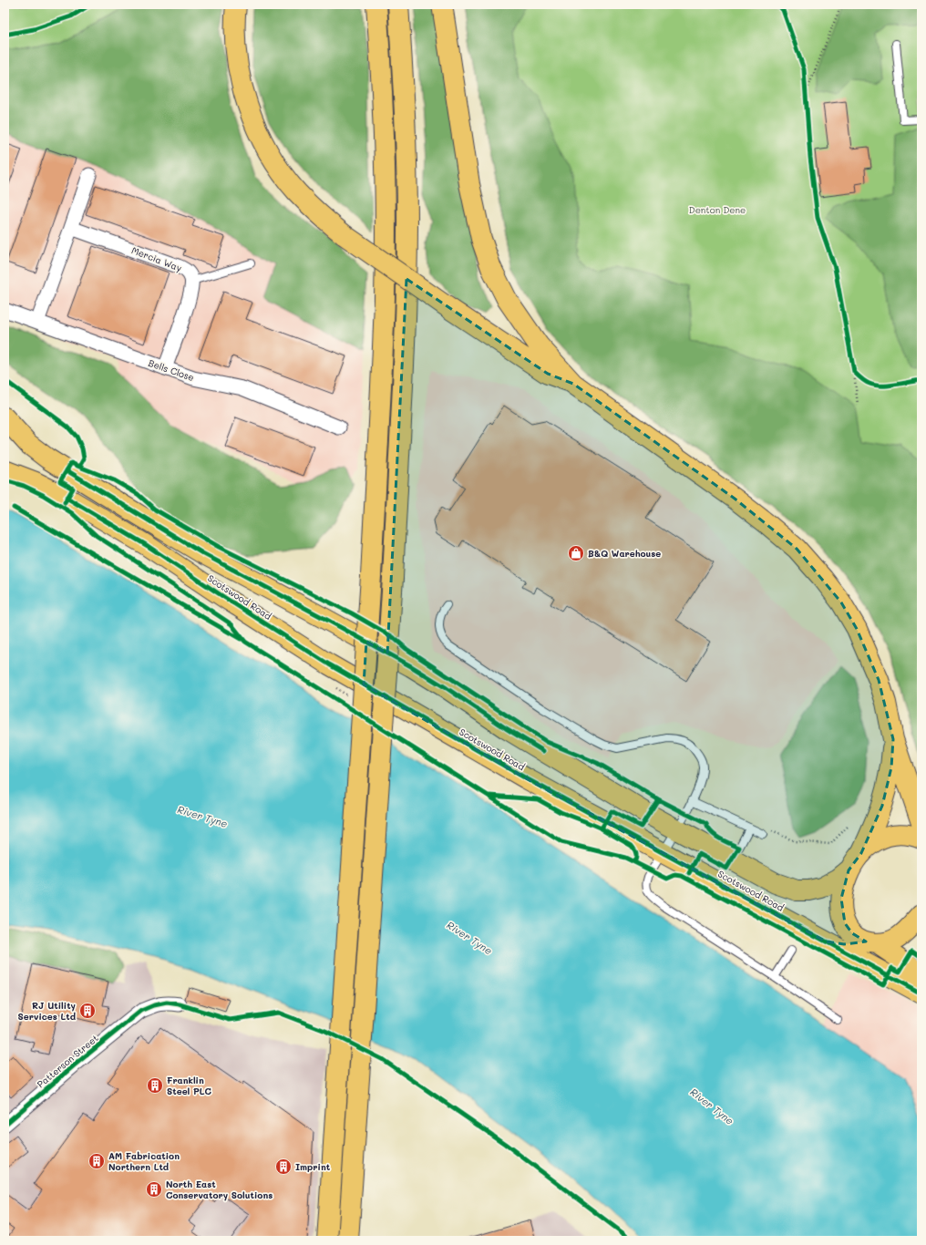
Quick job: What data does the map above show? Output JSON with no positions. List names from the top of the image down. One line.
{"streets":{"main road":["Scotswood Road"],"street":["Mercia Way","Bells Close","Patterson Street"]},"water":["River Tyne"],"parks":["Denton Dene"],"places":{"shop":["B&Q Warehouse"],"building":["RJ Utility Services Ltd","Franklin Steel PLC","AM Fabrication Northern Ltd","Imprint","North East Conservatory Solutions"]}}
